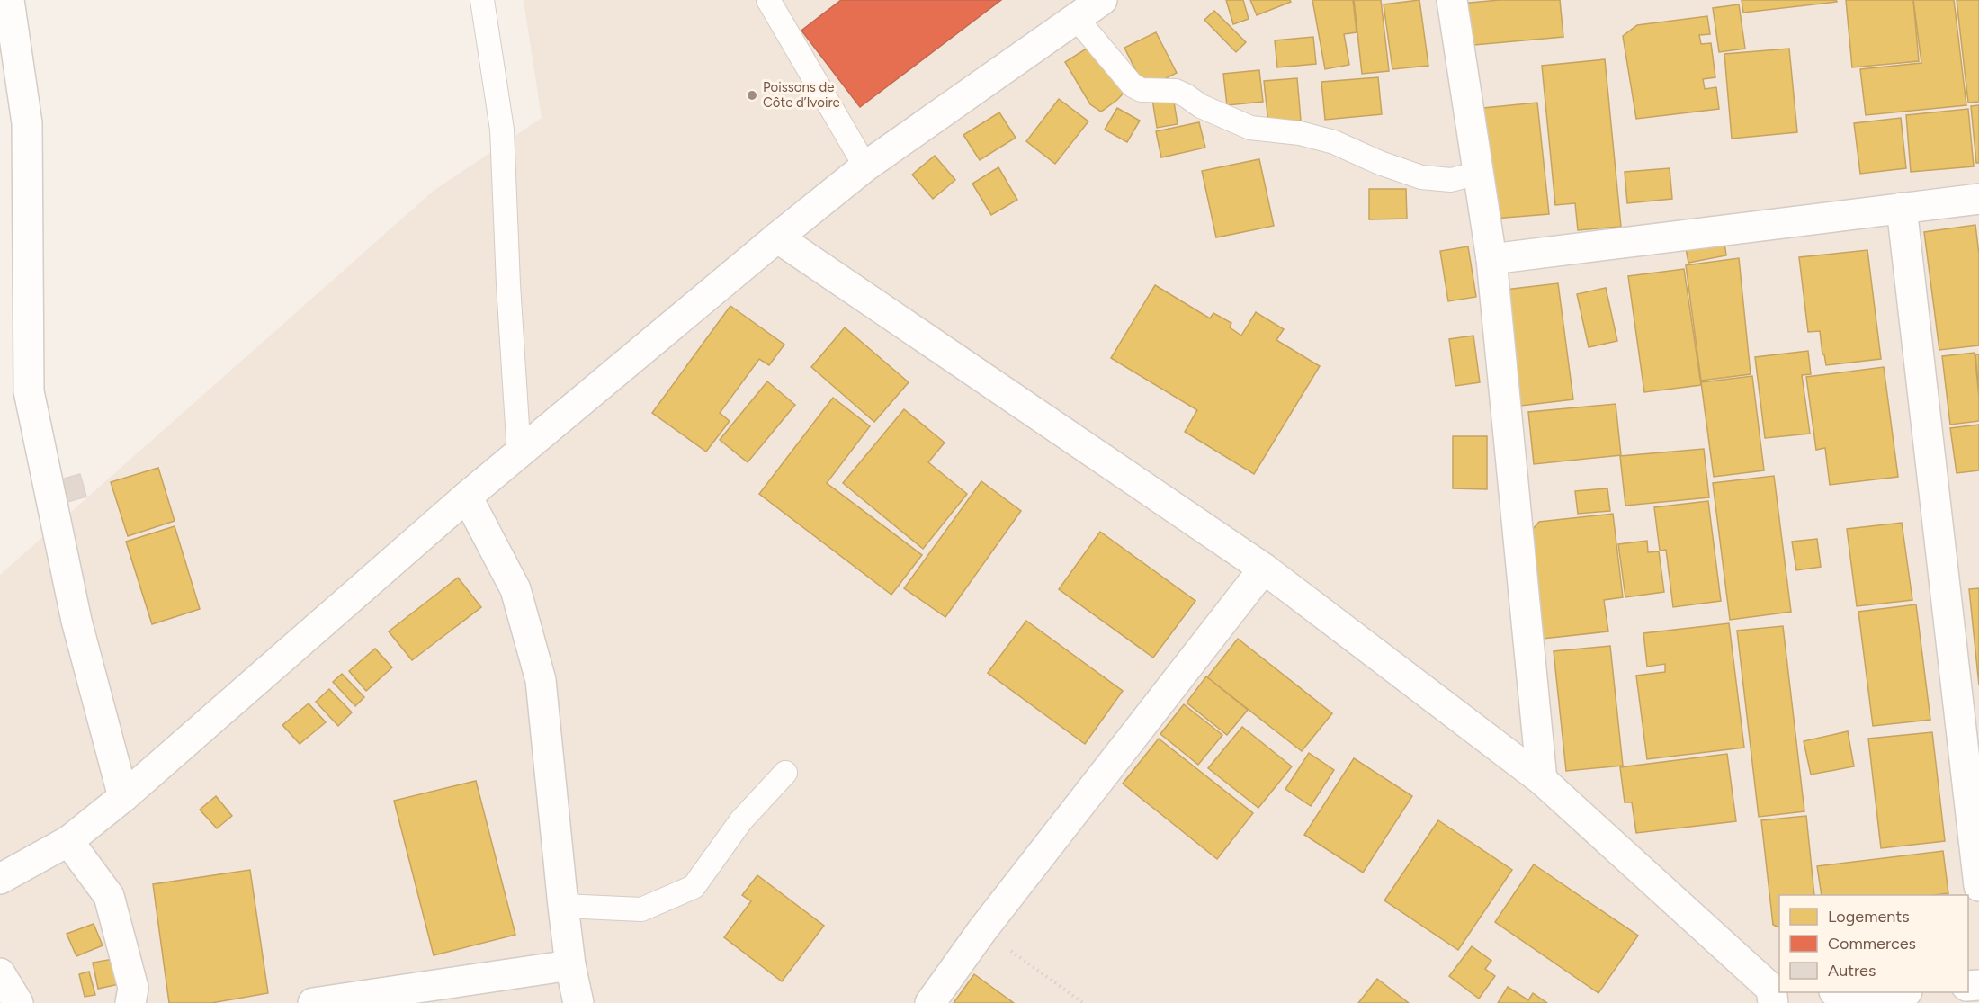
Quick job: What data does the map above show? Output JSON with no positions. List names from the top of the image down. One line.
{"places":["Poissons de Côte d’Ivoire"],"legend":["Logements","Commerces","Autres"]}
